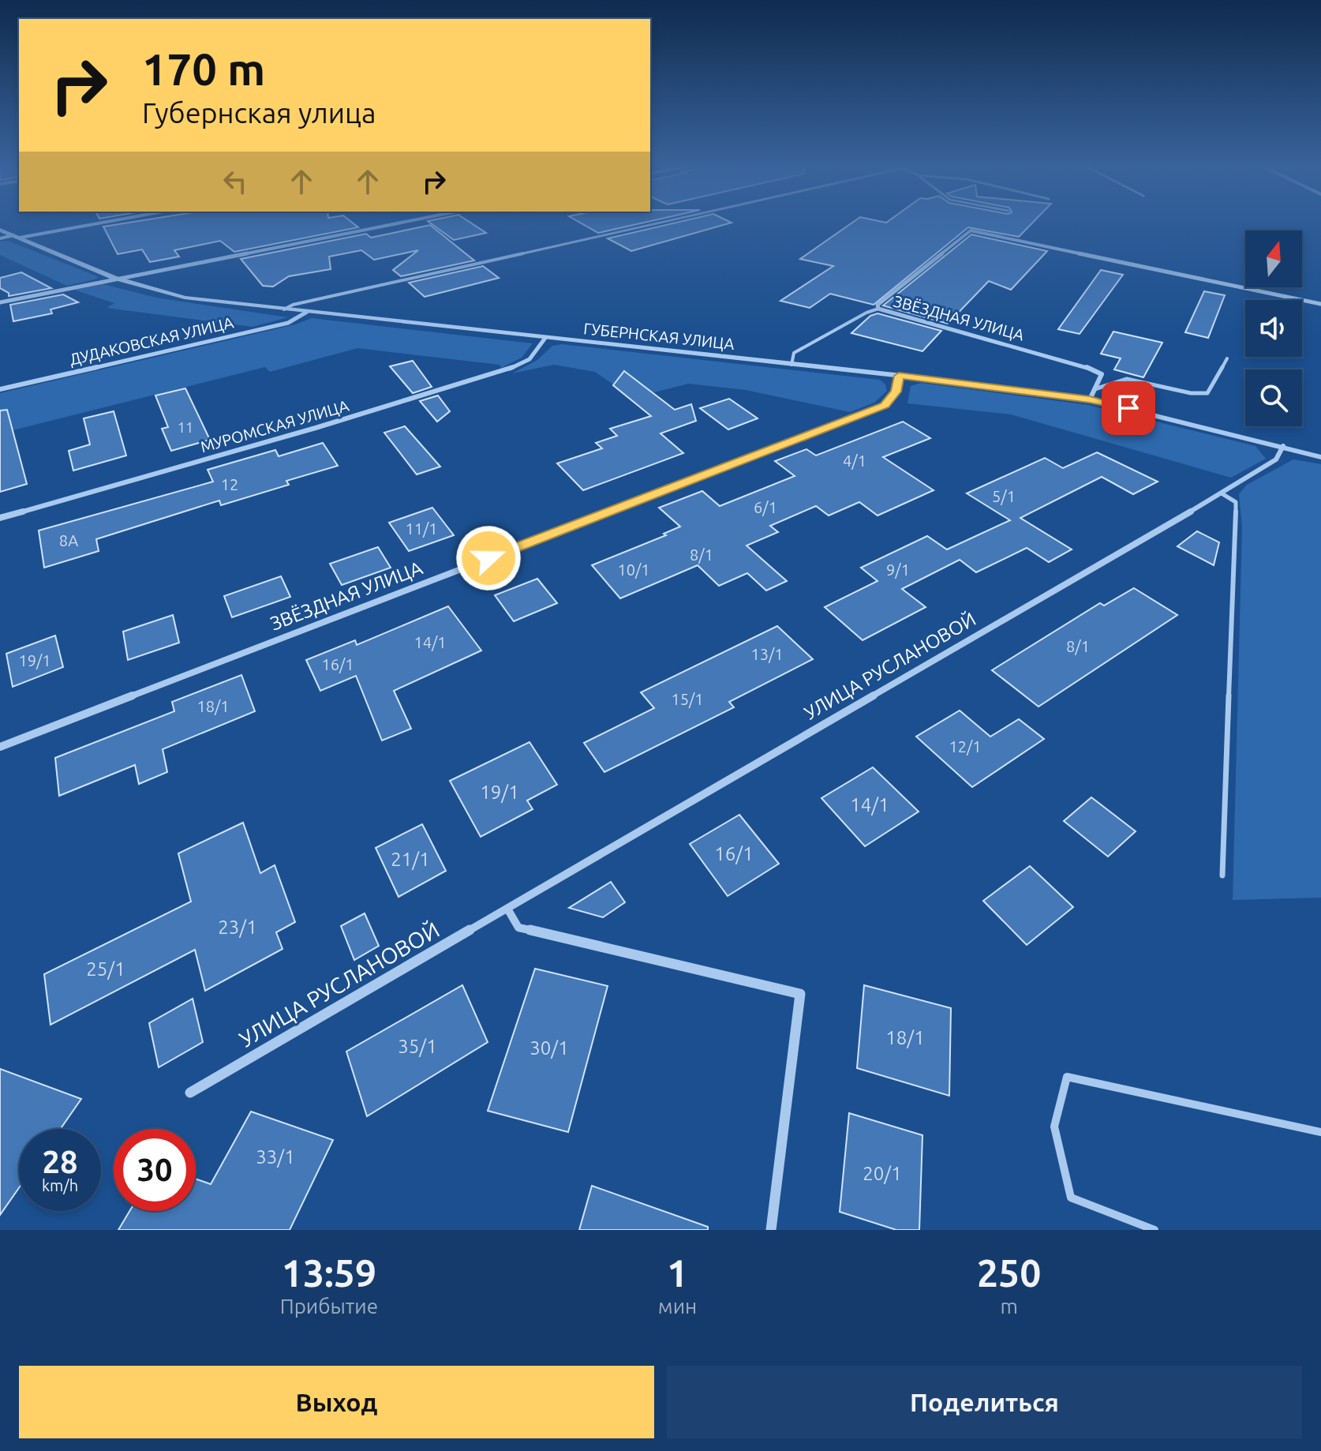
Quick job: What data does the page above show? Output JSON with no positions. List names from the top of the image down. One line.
{"streets":{"street":["ЗВЁЗДНАЯ УЛИЦА","ГУБЕРНСКАЯ УЛИЦА","ДУДАКОВСКАЯ УЛИЦА","МУРОМСКАЯ УЛИЦА","УЛИЦА РУСЛАНОВОЙ"]},"crossings":[["ЗВЁЗДНАЯ УЛИЦА","ГУБЕРНСКАЯ УЛИЦА"],["ГУБЕРНСКАЯ УЛИЦА","ДУДАКОВСКАЯ УЛИЦА"],["ГУБЕРНСКАЯ УЛИЦА","МУРОМСКАЯ УЛИЦА"],["ГУБЕРНСКАЯ УЛИЦА","УЛИЦА РУСЛАНОВОЙ"]],"house_numbers":["11","4/1","12","5/1","6/1","11/1","8А","8/1","10/1","9/1","14/1","8/1","13/1","19/1","16/1","15/1","18/1","12/1","19/1","14/1","16/1","21/1","23/1","25/1","18/1","35/1","30/1","33/1","20/1"],"north":"top","page":{"turn":["170 m","Губернская улица"],"speed":"28 km/h","limit":"30","eta":["13:59","Прибытие","1","мин","250","m"],"buttons":["Выход","Поделиться"]}}
